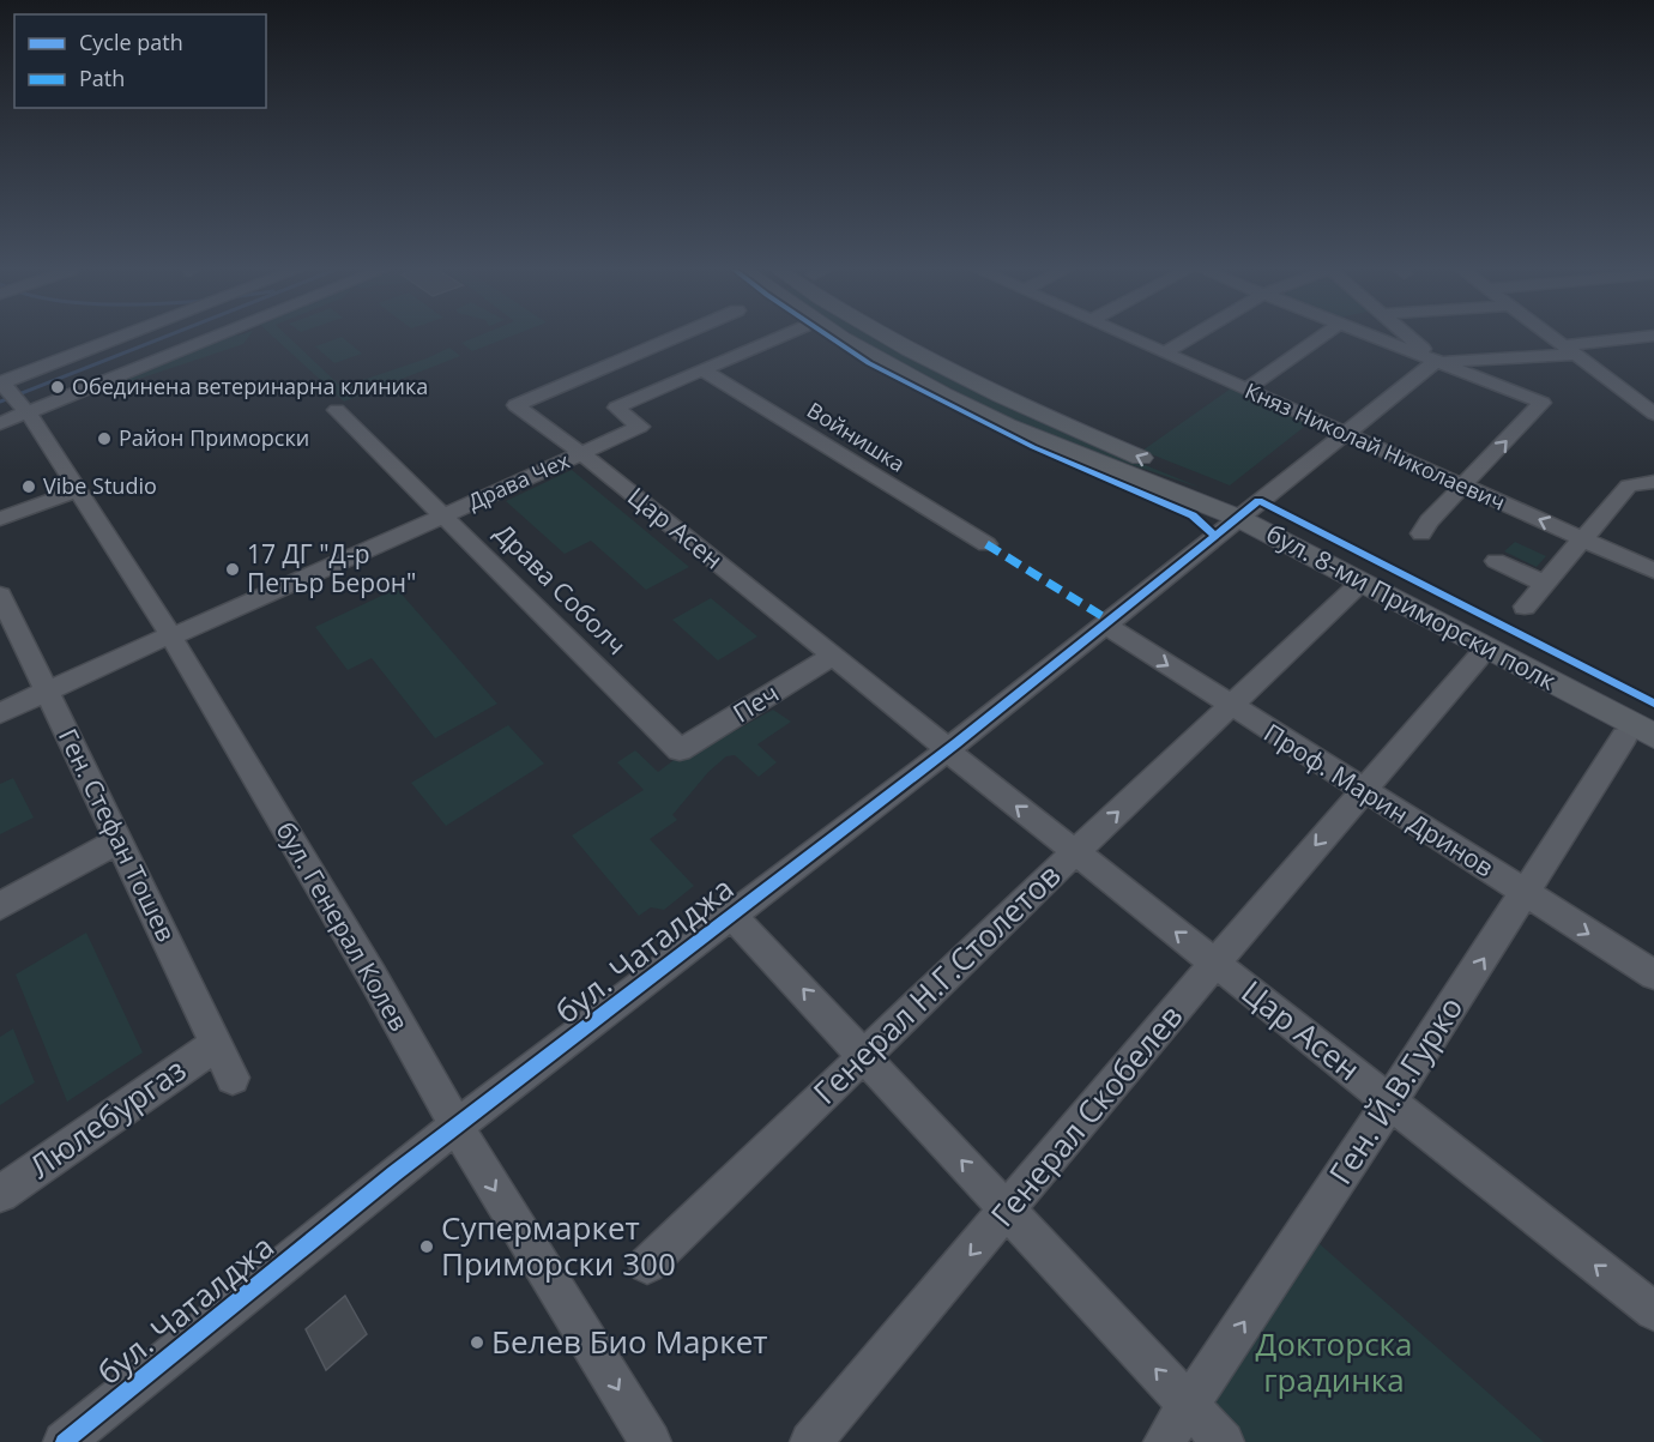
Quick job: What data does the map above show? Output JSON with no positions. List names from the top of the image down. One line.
{"streets":{"main road":["бул. 8-ми Приморски полк"],"street":["Войнишка","Княз Николай Николаевич","Драва Чех","Цар Асен","Драва Соболч","Печ","Проф. Марин Дринов","Ген. Стефан Тошев","бул. Генерал Колев","бул. Чаталджа","Генерал Н.Г.Столетов","Ген. Й.В.Гурко","Генерал Скобелев","Люлебургаз"]},"crossings":[["Войнишка","Драва Чех"],["Княз Николай Николаевич","бул. Чаталджа"],["Драва Чех","Цар Асен"],["Драва Чех","Драва Соболч"],["Драва Чех","Ген. Стефан Тошев"],["Драва Чех","бул. Генерал Колев"],["Цар Асен","Печ"],["Цар Асен","бул. Чаталджа"],["Цар Асен","Генерал Н.Г.Столетов"],["Цар Асен","Ген. Й.В.Гурко"],["Цар Асен","Генерал Скобелев"],["Драва Соболч","Печ"],["бул. 8-ми Приморски полк","бул. Чаталджа"],["Проф. Марин Дринов","бул. Чаталджа"],["Проф. Марин Дринов","Генерал Н.Г.Столетов"],["Проф. Марин Дринов","Ген. Й.В.Гурко"],["Проф. Марин Дринов","Генерал Скобелев"],["Ген. Стефан Тошев","Люлебургаз"],["бул. Генерал Колев","бул. Чаталджа"]],"one_way":["Цар Асен","Проф. Марин Дринов","Ген. Й.В.Гурко","Генерал Скобелев"],"parks":["Докторска градинка"],"places":["Обединена ветеринарна клиника","Район Приморски","Vibe Studio","17 ДГ \"Д-р Петър Берон\"","Супермаркет Приморски 300","Белев Био Маркет"],"legend":["Cycle path","Path"]}
